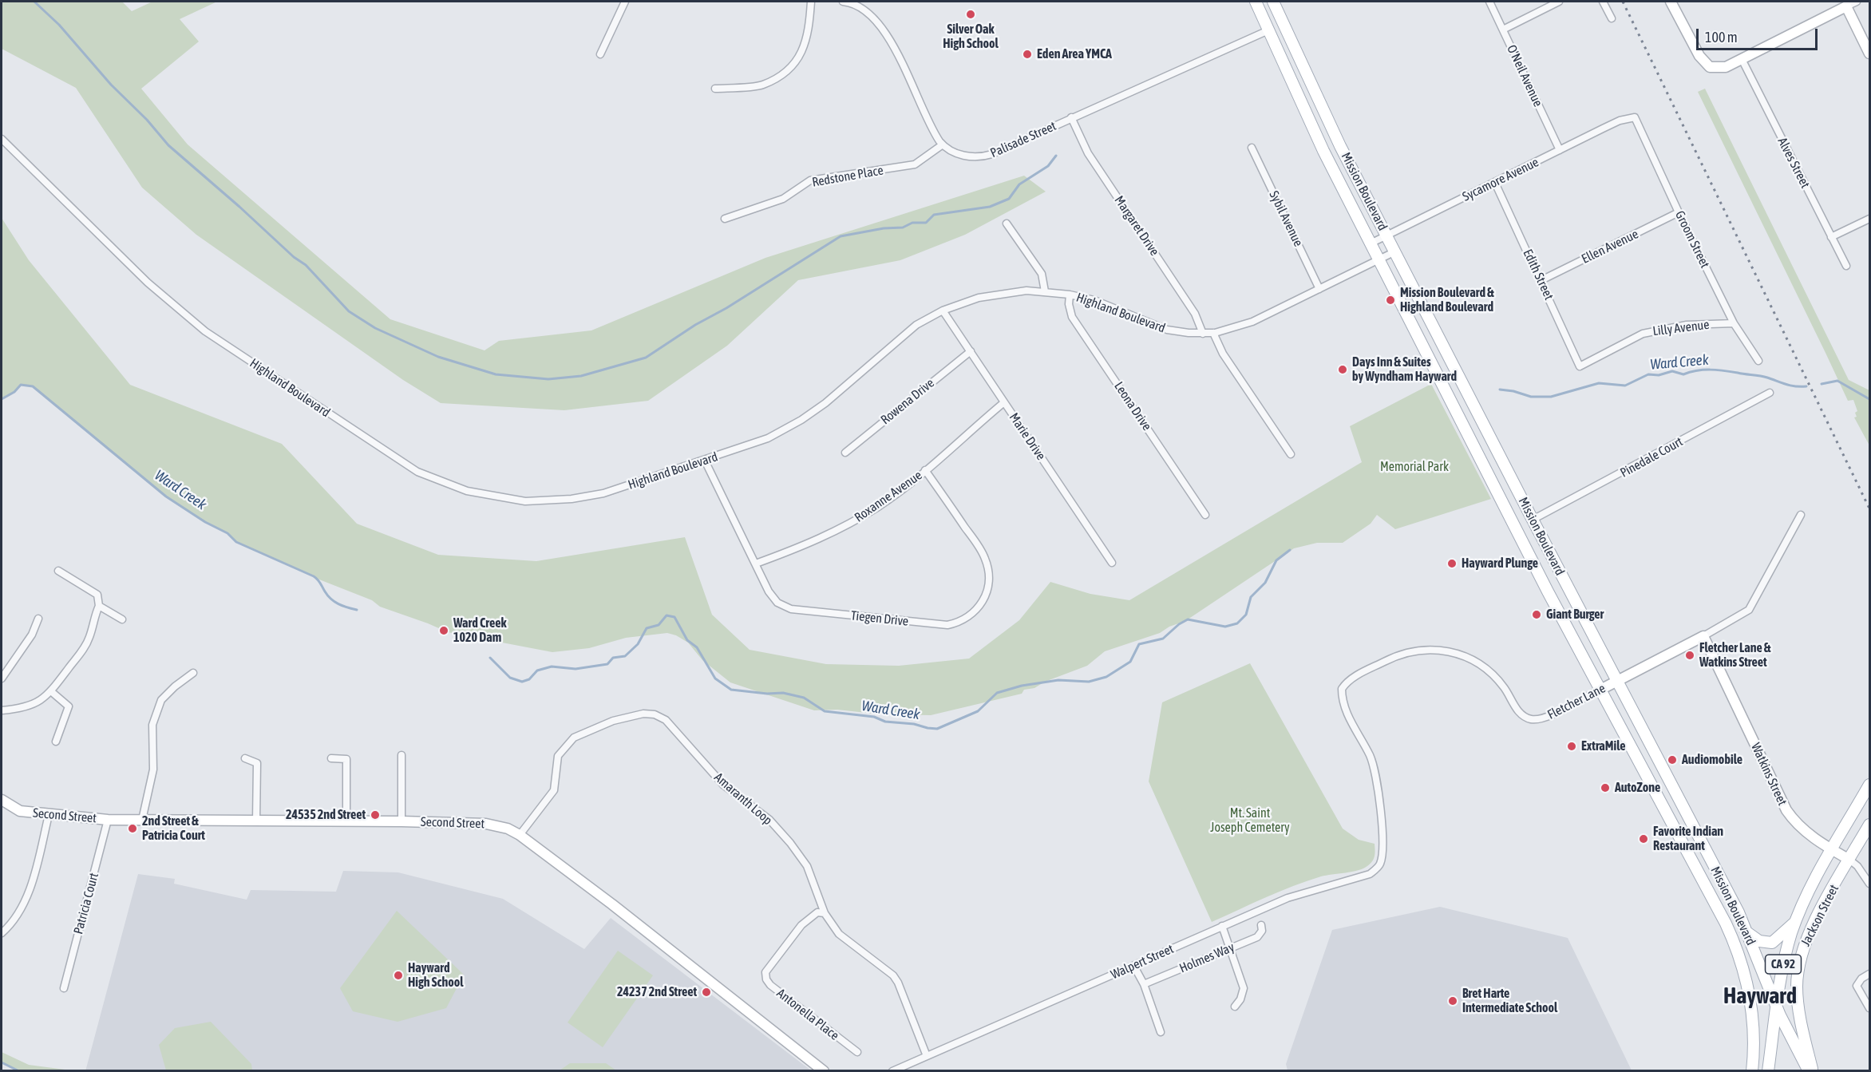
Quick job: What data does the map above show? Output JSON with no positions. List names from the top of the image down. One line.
{"streets":{"main road":["Mission Boulevard","Jackson Street","CA 92"],"street":["O'Neil Avenue","Palisade Street","Alves Street","Redstone Place","Sycamore Avenue","Sybil Avenue","Margaret Drive","Groom Street","Ellen Avenue","Edith Street","Highland Boulevard","Lilly Avenue","Rowena Drive","Leona Drive","Marie Drive","Pinedale Court","Roxanne Avenue","Tiegen Drive","Fletcher Lane","Watkins Street","Amaranth Loop","Second Street","Patricia Court","Holmes Way","Walpert Street","Antonella Place"]},"crossings":[["O'Neil Avenue","Sycamore Avenue"],["Palisade Street","Redstone Place"],["Palisade Street","Mission Boulevard"],["Palisade Street","Margaret Drive"],["Sycamore Avenue","Mission Boulevard"],["Sycamore Avenue","Groom Street"],["Sycamore Avenue","Edith Street"],["Mission Boulevard","Highland Boulevard"],["Mission Boulevard","Pinedale Court"],["Mission Boulevard","Fletcher Lane"],["Mission Boulevard","Jackson Street"],["Sybil Avenue","Highland Boulevard"],["Margaret Drive","Highland Boulevard"],["Groom Street","Ellen Avenue"],["Groom Street","Lilly Avenue"],["Ellen Avenue","Edith Street"],["Edith Street","Lilly Avenue"],["Highland Boulevard","Leona Drive"],["Highland Boulevard","Marie Drive"],["Highland Boulevard","Tiegen Drive"],["Rowena Drive","Marie Drive"],["Marie Drive","Roxanne Avenue"],["Roxanne Avenue","Tiegen Drive"],["Fletcher Lane","Watkins Street"],["Fletcher Lane","Walpert Street"],["Watkins Street","Jackson Street"],["Amaranth Loop","Second Street"],["Amaranth Loop","Walpert Street"],["Amaranth Loop","Antonella Place"],["Second Street","Patricia Court"]],"districts":["Hayward"],"water":["Ward Creek"],"parks":["Memorial Park","Mt. Saint Joseph Cemetery"],"places":["Silver Oak High School","Eden Area YMCA","Mission Boulevard & Highland Boulevard","Days Inn & Suites by Wyndham Hayward","Hayward Plunge","Giant Burger","Ward Creek 1020 Dam","Fletcher Lane & Watkins Street","ExtraMile","Audiomobile","AutoZone","24535 2nd Street","2nd Street & Patricia Court","Favorite Indian Restaurant","Hayward High School","24237 2nd Street","Bret Harte Intermediate School"],"scale_bar":"100 m"}
